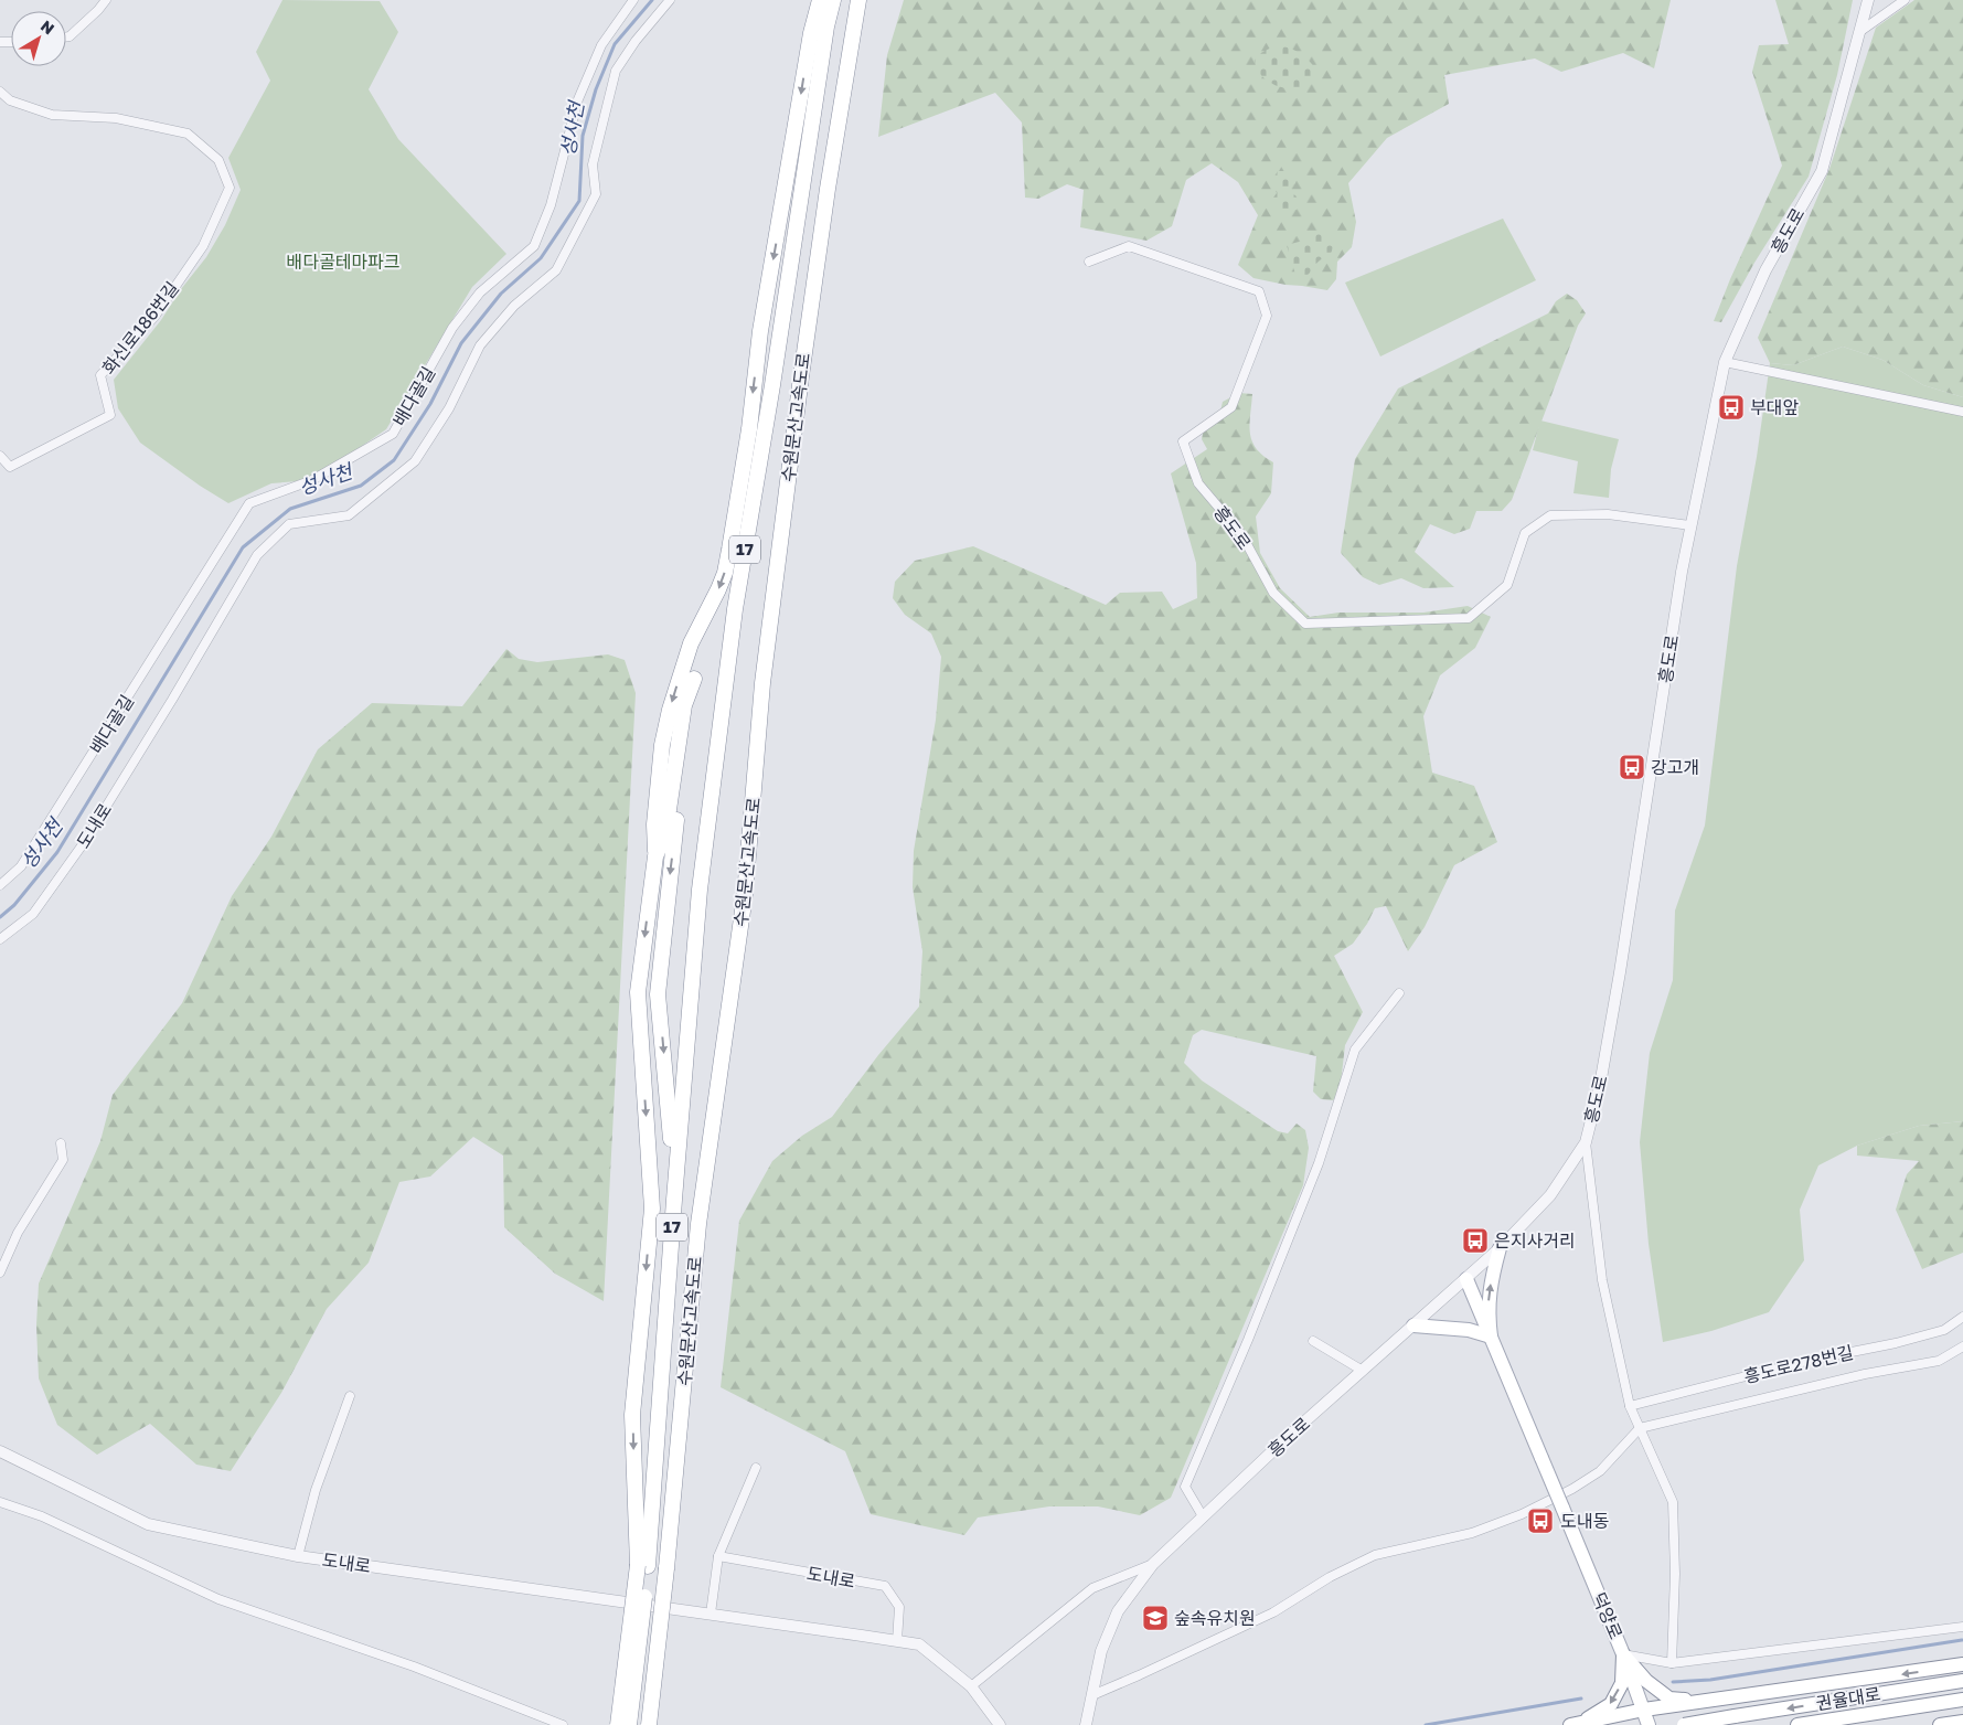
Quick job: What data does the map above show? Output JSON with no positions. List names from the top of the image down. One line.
{"streets":{"highway":["수원문산고속도로","17"],"main road":["덕양로","권율대로"],"street":["흥도로","화신로186번길","배다골길","도내로","흥도로278번길"]},"water":["성사천"],"parks":["배다골테마파크"],"places":{"bus stop":["부대앞","강고개","은지사거리","도내동"],"school or university":["숲속유치원"]},"north":"top right"}
